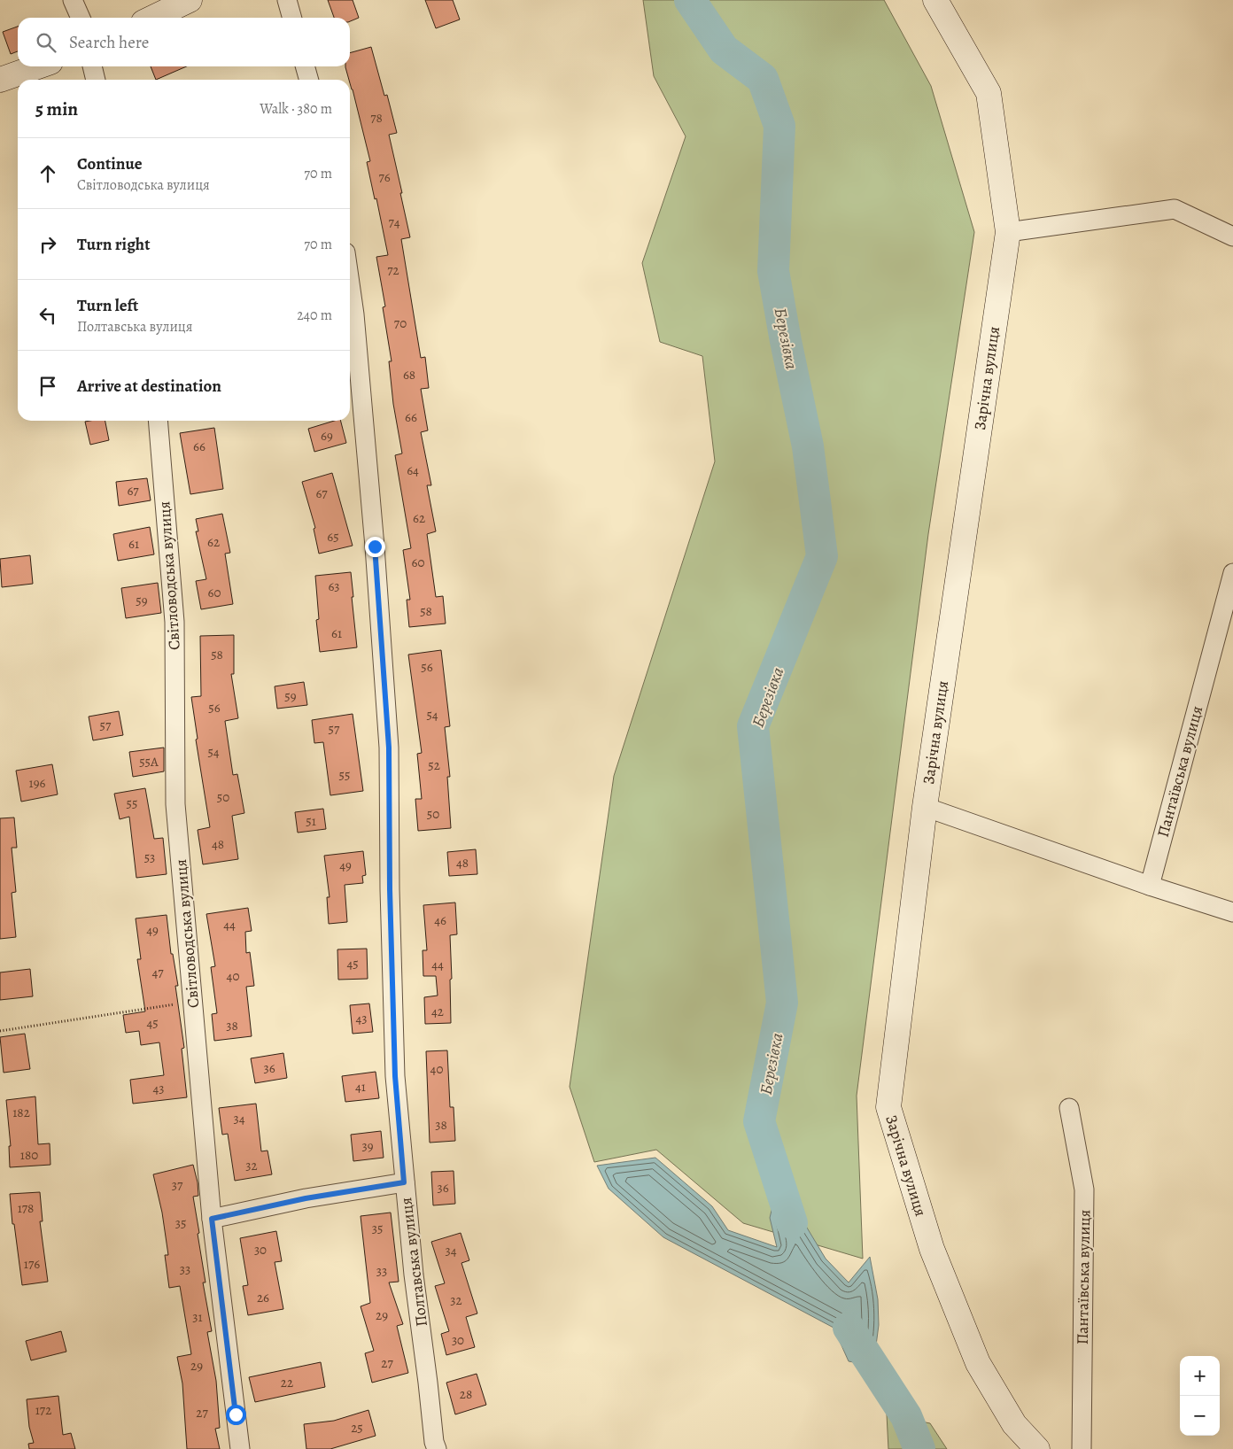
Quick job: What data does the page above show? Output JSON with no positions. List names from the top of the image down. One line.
{"streets":{"street":["Зарічна вулиця","Світловодська вулиця","Пантаївська вулиця","Полтавська вулиця"]},"water":["Березівка"],"house_numbers":["78","76","74","72","70","68","66","69","66","64","67","67","62","65","62","61","60","63","60","59","58","61","58","56","59","56","54","57","57","54","55А","52","55","196","50","55","50","51","48","53","48","49","46","44","49","45","44","47","40","42","43","45","38","36","40","41","43","182","34","38","39","180","32","37","36","178","35","35","30","34","176","33","33","26","32","29","31","30","27","29","22","28","172","27","25"],"page":{"search":"Search here","heading":["5 min","Walk · 380 m"],"list":[["Continue","Світловодська вулиця","70 m"],["Turn right","70 m"],["Turn left","Полтавська вулиця","240 m"],"Arrive at destination"],"map_buttons":["+","−"]}}
